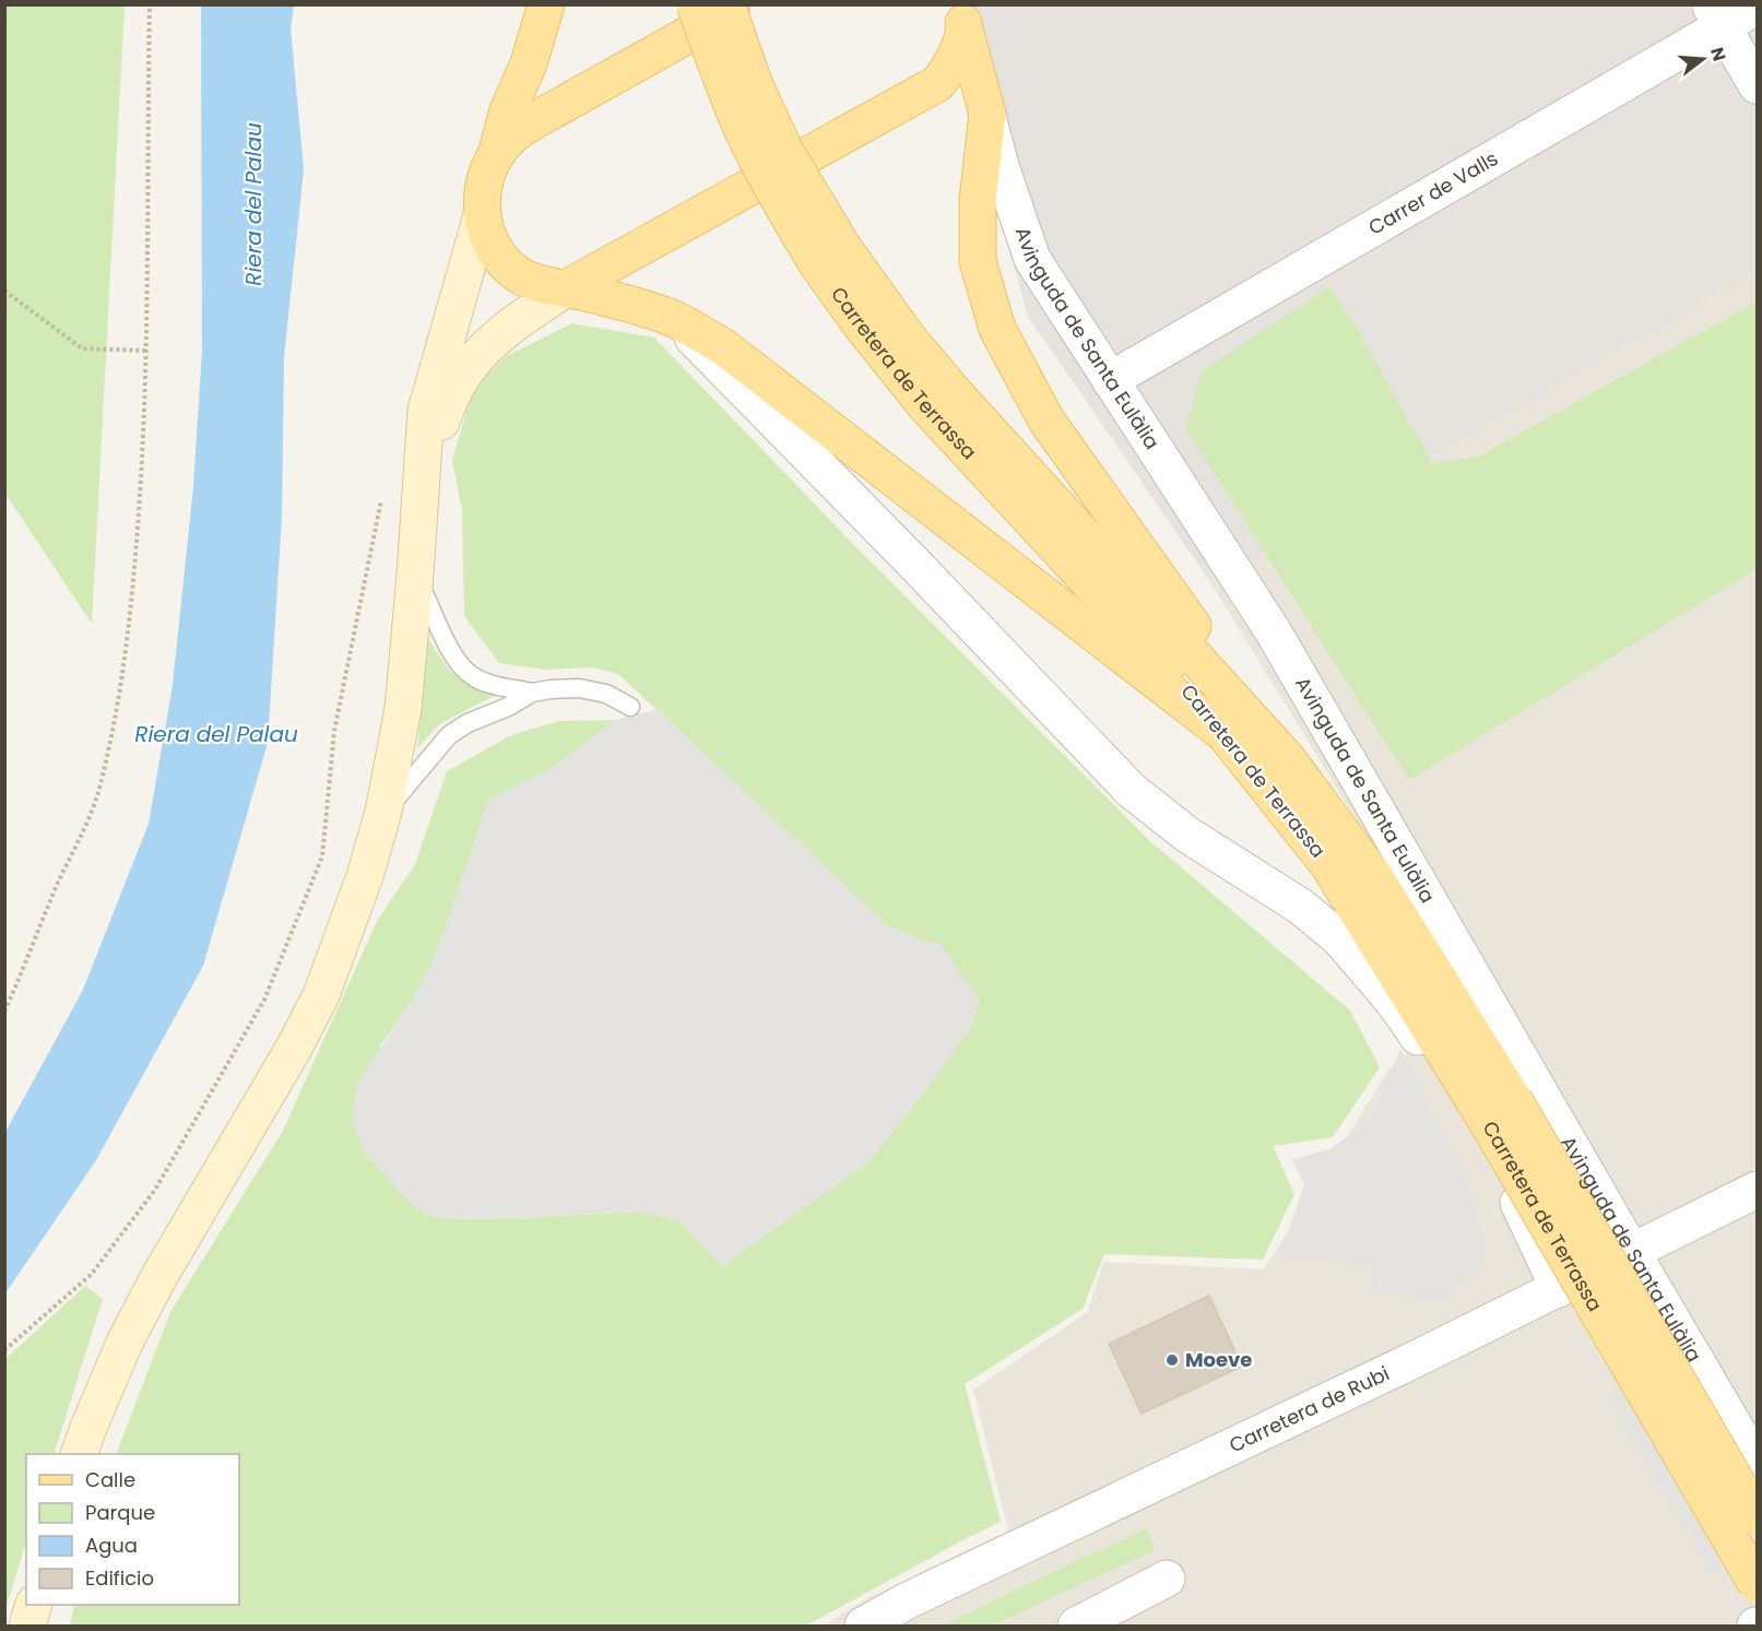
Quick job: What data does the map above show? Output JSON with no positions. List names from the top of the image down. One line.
{"streets":{"main road":["Carretera de Terrassa"],"street":["Carrer de Valls","Avinguda de Santa Eulàlia","Carretera de Rubi"]},"crossings":[["Carrer de Valls","Avinguda de Santa Eulàlia"],["Avinguda de Santa Eulàlia","Carretera de Rubi"]],"water":["Riera del Palau"],"places":["Moeve"],"legend":["Calle","Parque","Agua","Edificio"],"north":"right"}
